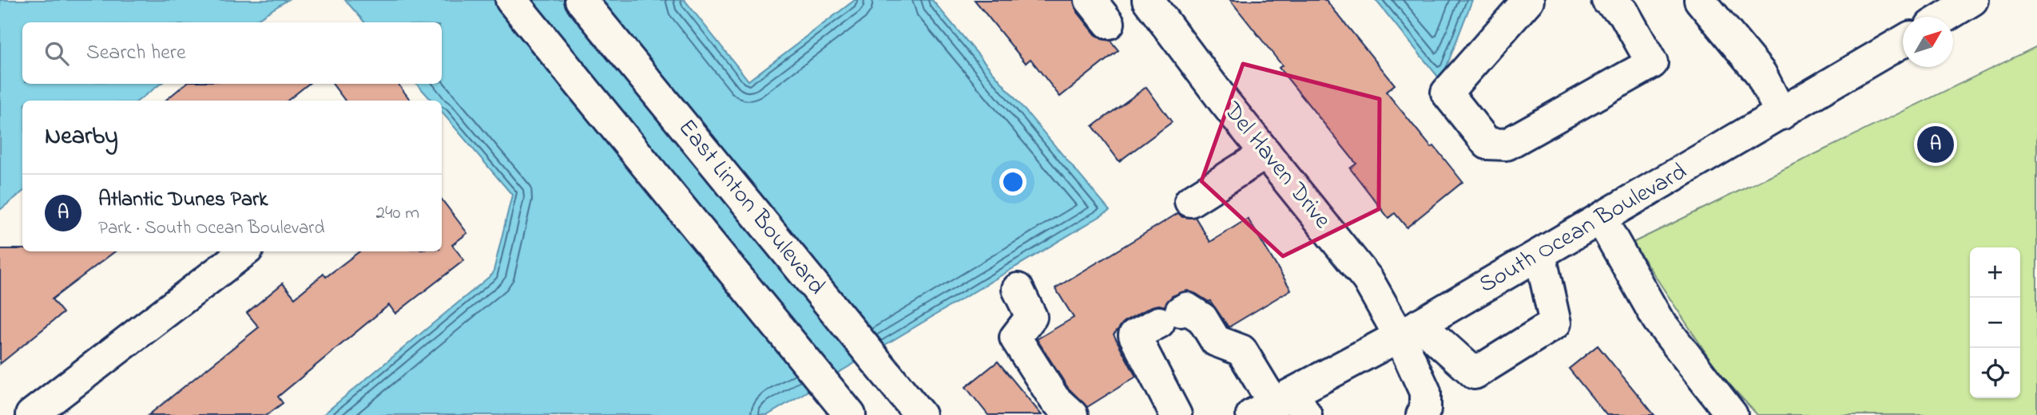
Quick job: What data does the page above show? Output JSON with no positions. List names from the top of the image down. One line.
{"streets":{"main road":["Del Haven Drive","East Linton Boulevard","South Ocean Boulevard"]},"crossings":[["Del Haven Drive","South Ocean Boulevard"]],"north":"top right","page":{"search":"Search here","heading":"Nearby","pins":"A","list":[{"mark":"A","name":"Atlantic Dunes Park","note":"Park · South Ocean Boulevard","value":"240 m"}],"map_buttons":["+","−"]}}
